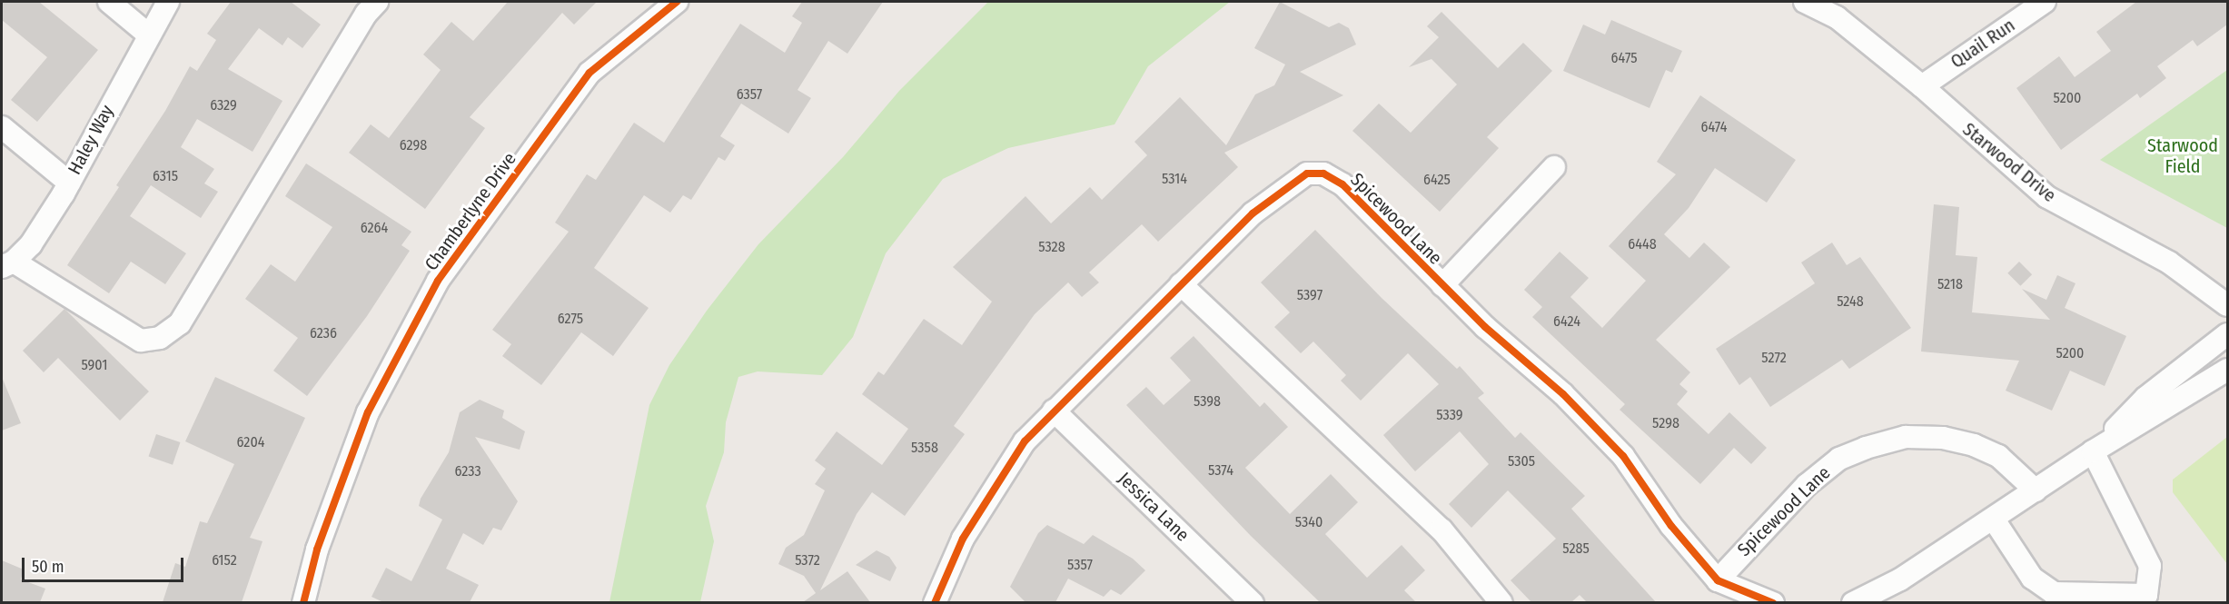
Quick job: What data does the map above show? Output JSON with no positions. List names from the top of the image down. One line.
{"streets":{"street":["Quail Run","Haley Way","Starwood Drive","Chamberlyne Drive","Spicewood Lane","Jessica Lane"]},"crossings":[["Quail Run","Starwood Drive"],["Spicewood Lane","Jessica Lane"]],"parks":["Starwood Field"],"house_numbers":["6475","6357","5200","6329","6474","6298","6315","5314","6425","6264","6448","5328","5218","5397","5248","6275","6424","6236","5200","5272","5901","5398","5339","5298","6204","5358","5305","5374","6233","5340","5285","6152","5372","5357"],"scale_bar":"50 m"}
